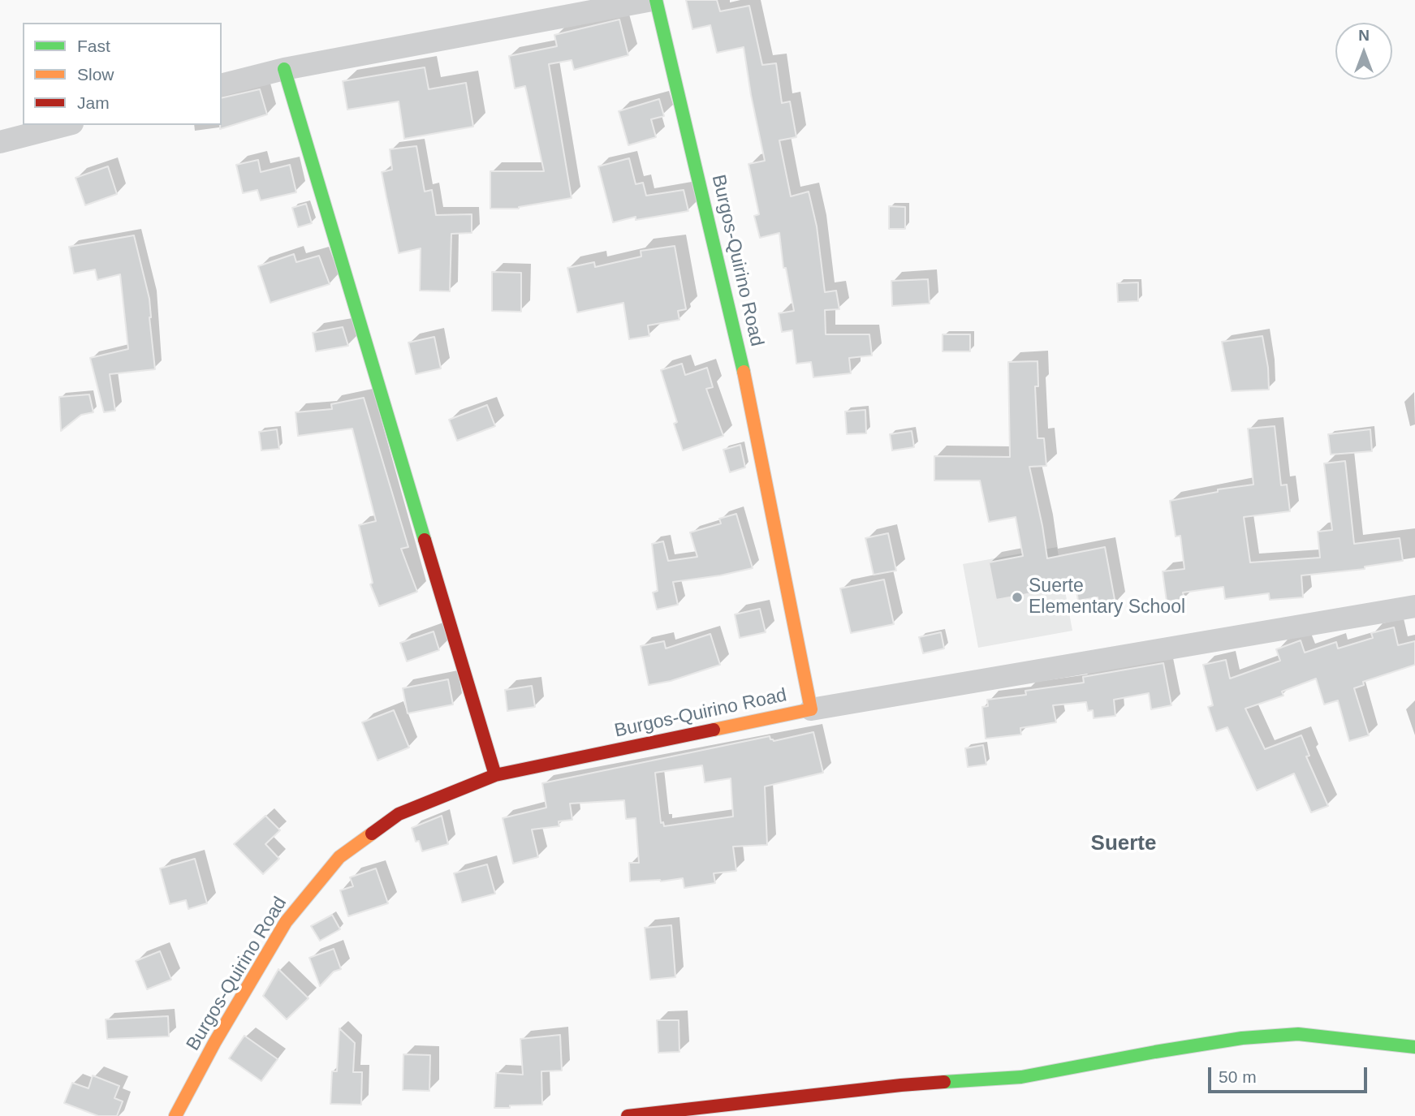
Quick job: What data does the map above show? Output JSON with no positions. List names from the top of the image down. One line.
{"streets":{"street":["Burgos-Quirino Road"]},"districts":["Suerte"],"places":["Suerte Elementary School"],"legend":["Fast","Slow","Jam"],"scale_bar":"50 m","north":"top"}
